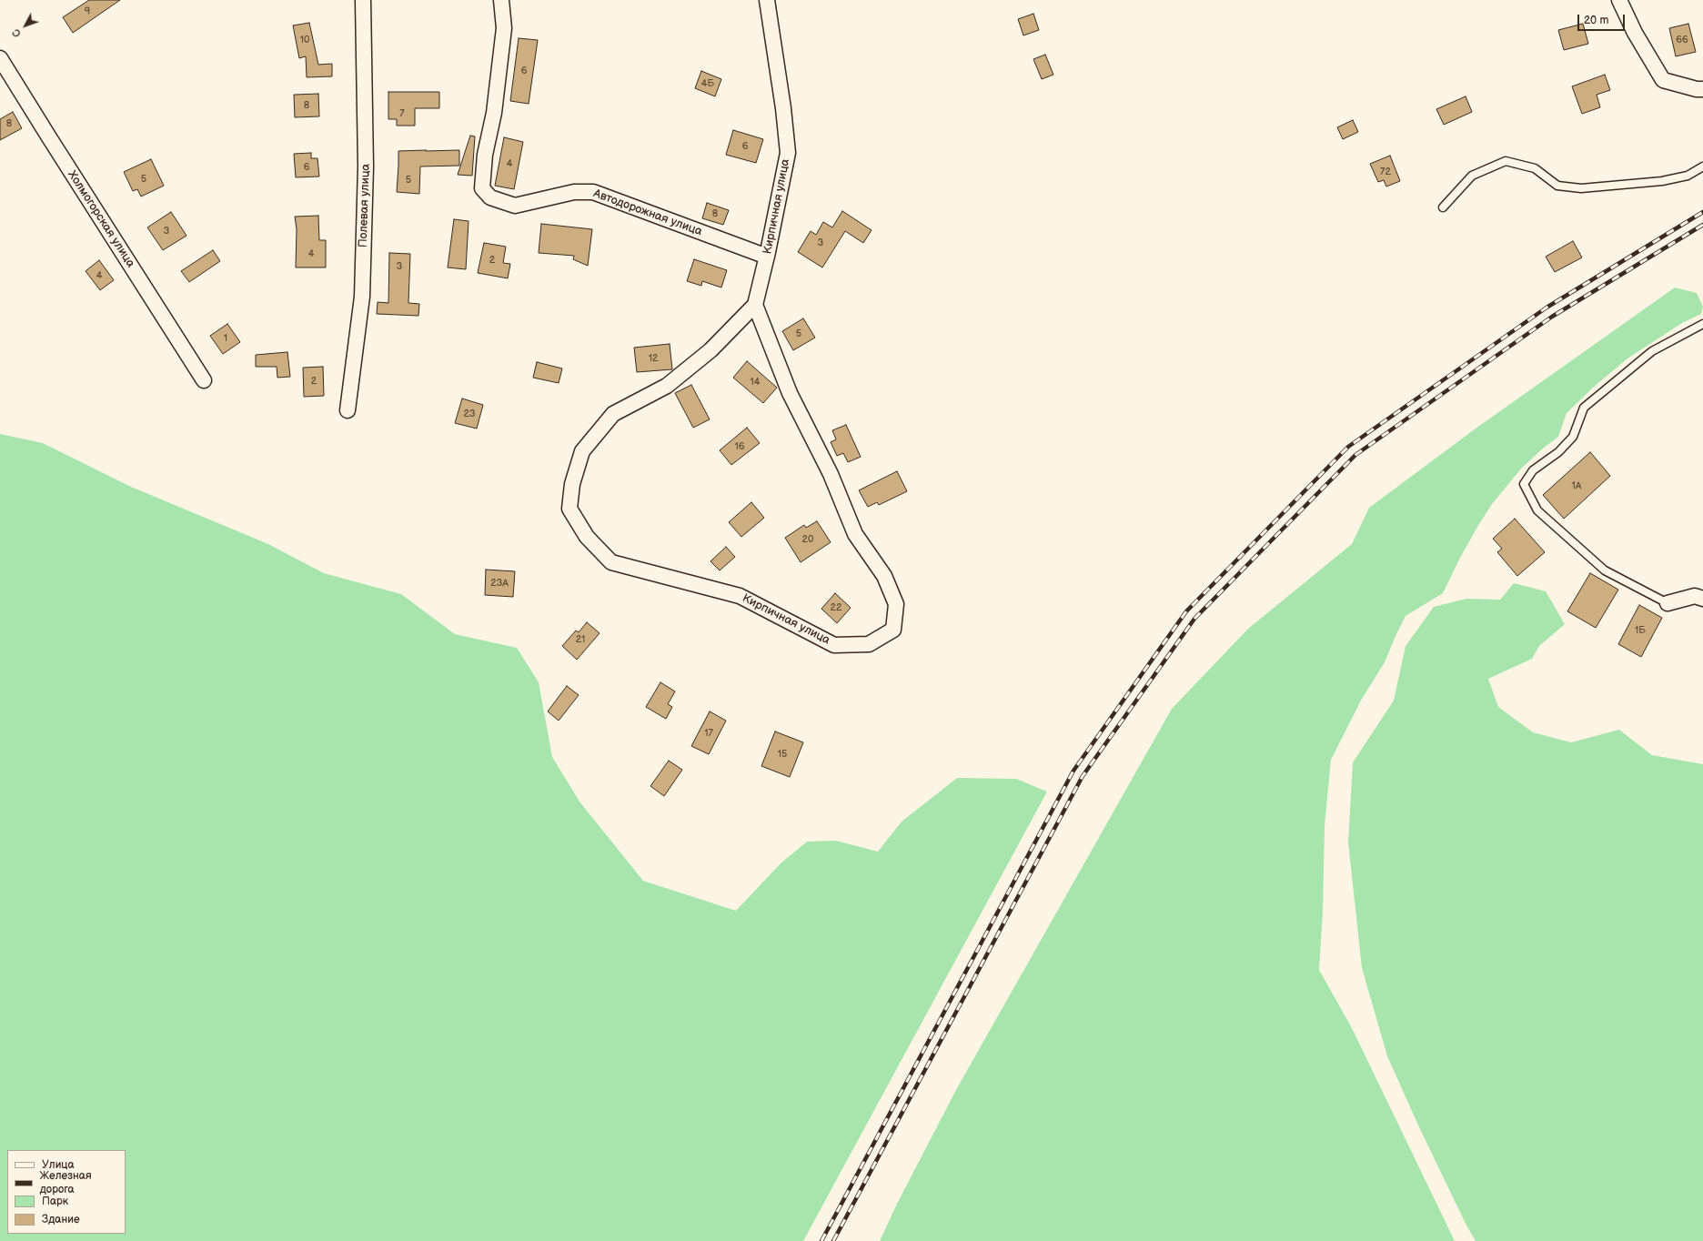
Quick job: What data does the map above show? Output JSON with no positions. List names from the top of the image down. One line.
{"streets":{"street":["Полевая улица","Кирпичная улица","Автодорожная улица","Холмогорская улица"]},"crossings":[["Кирпичная улица","Автодорожная улица"]],"house_numbers":["9","10","66","6","4Б","8","7","8","6","4","6","72","5","5","8","3","3","4","2","3","4","5","1","12","2","14","23","16","1А","20","23А","22","1Б","21","17","15"],"legend":["Улица","Железная дорога","Парк","Здание"],"scale_bar":"20 m","north":"bottom left"}
